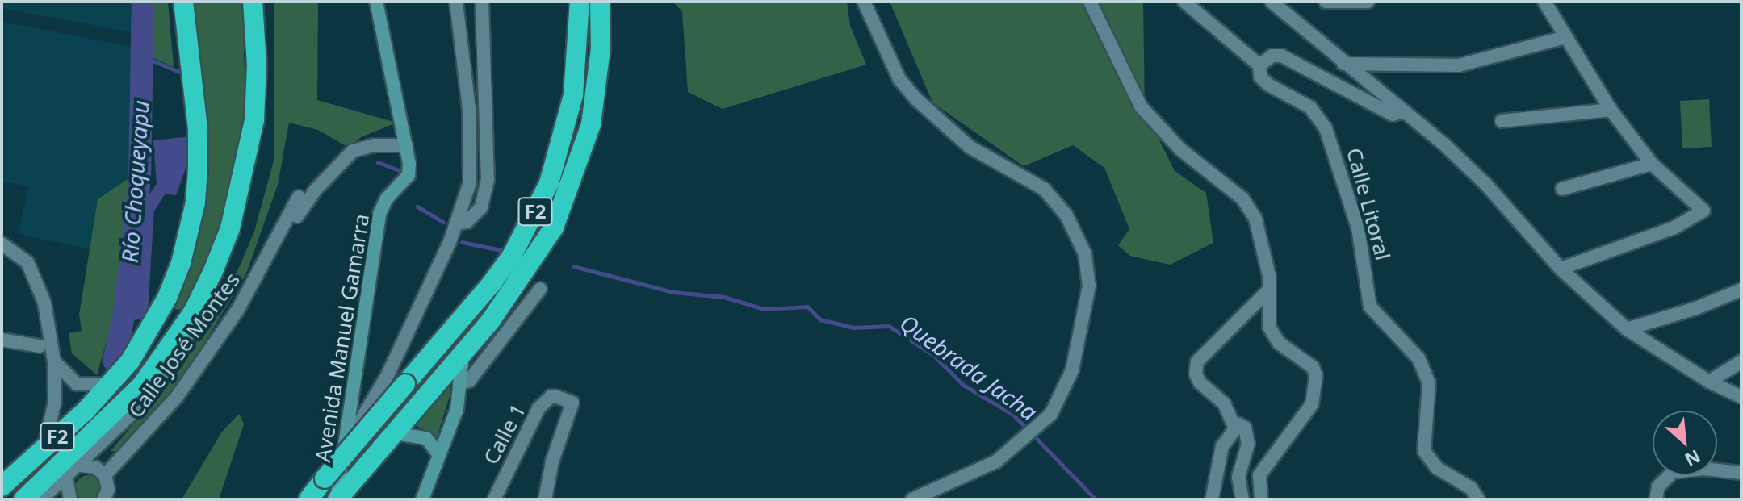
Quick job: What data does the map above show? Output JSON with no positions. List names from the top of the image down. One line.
{"streets":{"highway":["F2"],"main road":["Avenida Manuel Gamarra"],"street":["Calle Litoral","Calle José Montes","Calle 1"]},"crossings":[["F2","Avenida Manuel Gamarra"],["Avenida Manuel Gamarra","Calle José Montes"]],"water":["Río Choqueyapu","Quebrada Jacha"],"north":"bottom right"}
